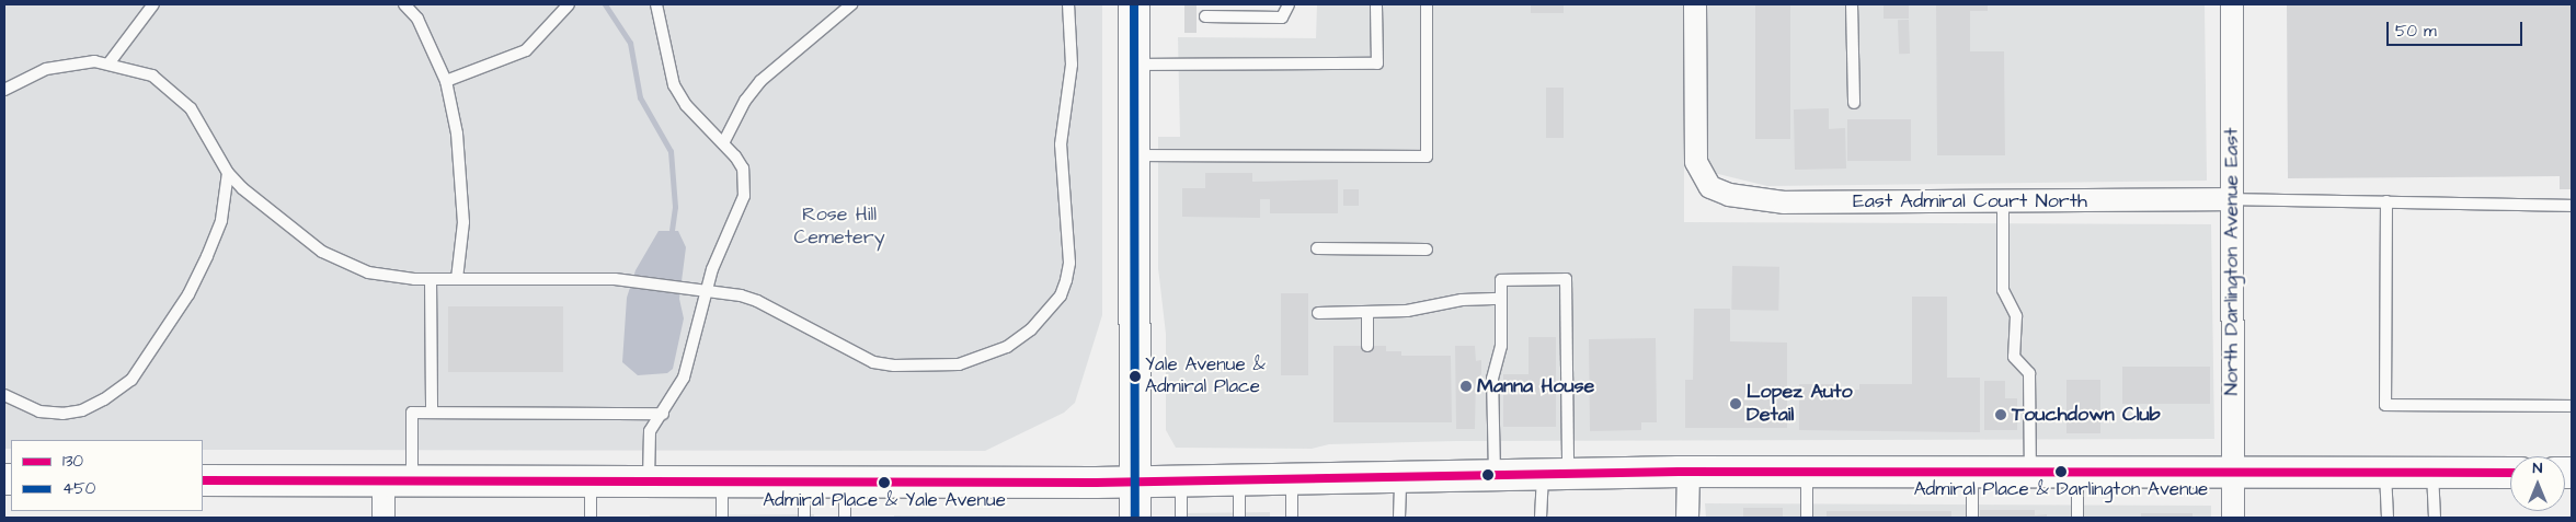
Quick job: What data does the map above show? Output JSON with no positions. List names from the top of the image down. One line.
{"streets":{"street":["East Admiral Court North","North Darlington Avenue East"]},"crossings":[["East Admiral Court North","North Darlington Avenue East"]],"parks":["Rose Hill Cemetery"],"places":["Yale Avenue & Admiral Place","Manna House","Lopez Auto Detail","Touchdown Club","Admiral Place & Darlington Avenue","Admiral Place & Yale Avenue"],"lines":["transit line 450","transit line 130"],"legend":["130","450"],"scale_bar":"50 m","north":"top"}
